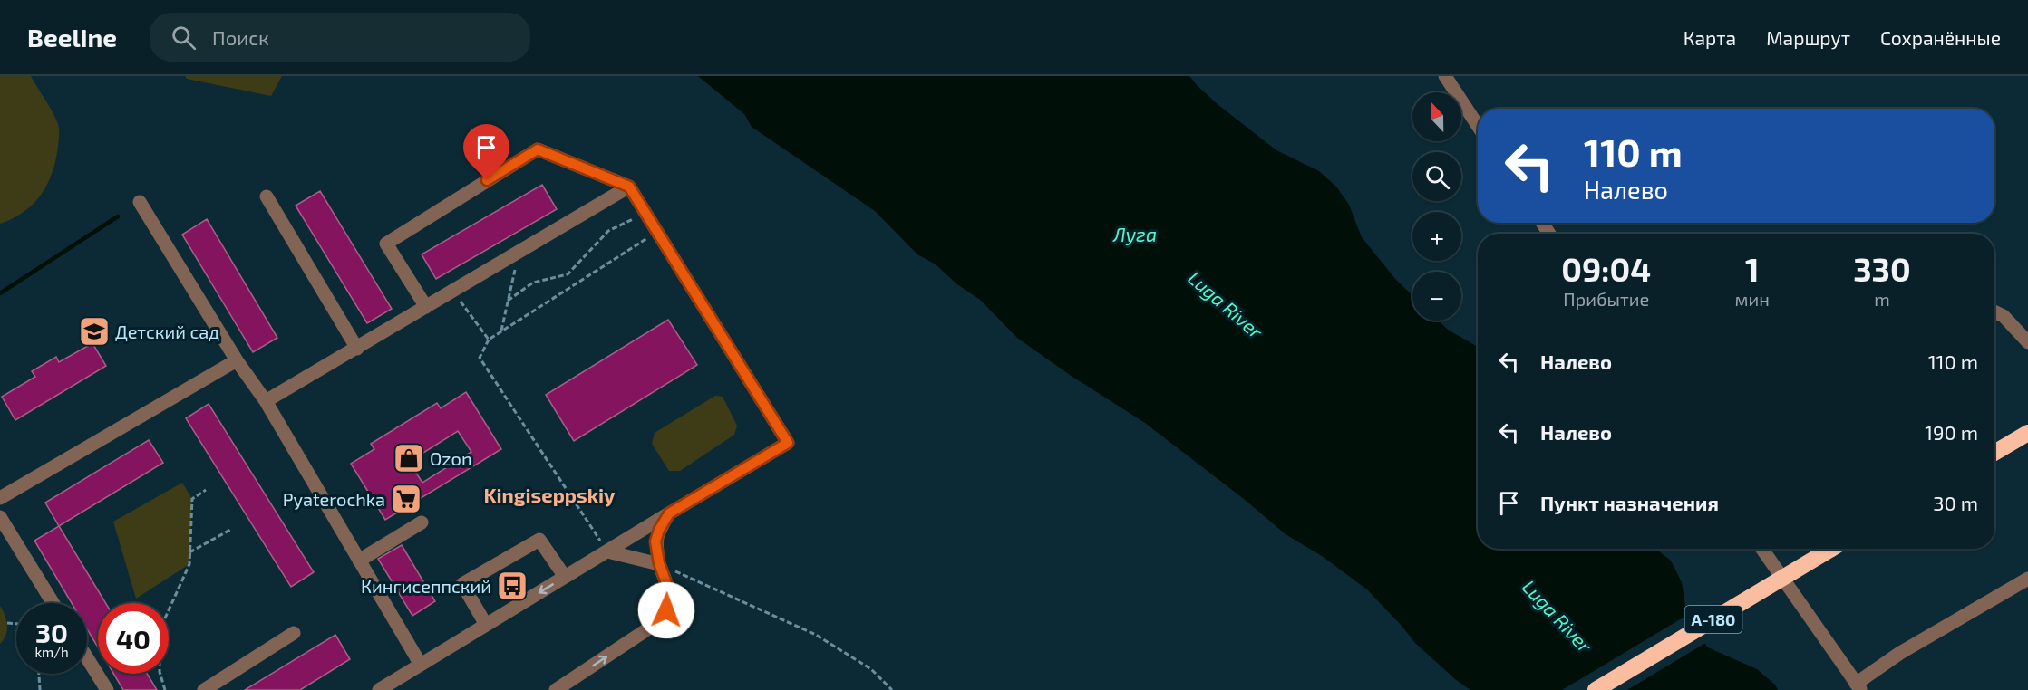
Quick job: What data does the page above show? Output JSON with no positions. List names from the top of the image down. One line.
{"streets":{"highway":["А-180"]},"districts":["Kingiseppskiy"],"water":["Луга","Luga River"],"places":{"school or university":["Детский сад"],"shop":["Ozon"],"supermarket":["Pyaterochka"],"bus stop":["Кингисеппский"]},"north":"top","page":{"header":"Beeline","search":"Поиск","nav":["Карта","Маршрут","Сохранённые"],"map_buttons":["+","−"],"turn":["110 m","Налево"],"eta":["09:04","Прибытие","1","мин","330","m"],"list":[{"name":"Налево","value":"110 m"},{"name":"Налево","value":"190 m"},{"name":"Пункт назначения","value":"30 m"}],"speed":"30 km/h","limit":"40"}}
